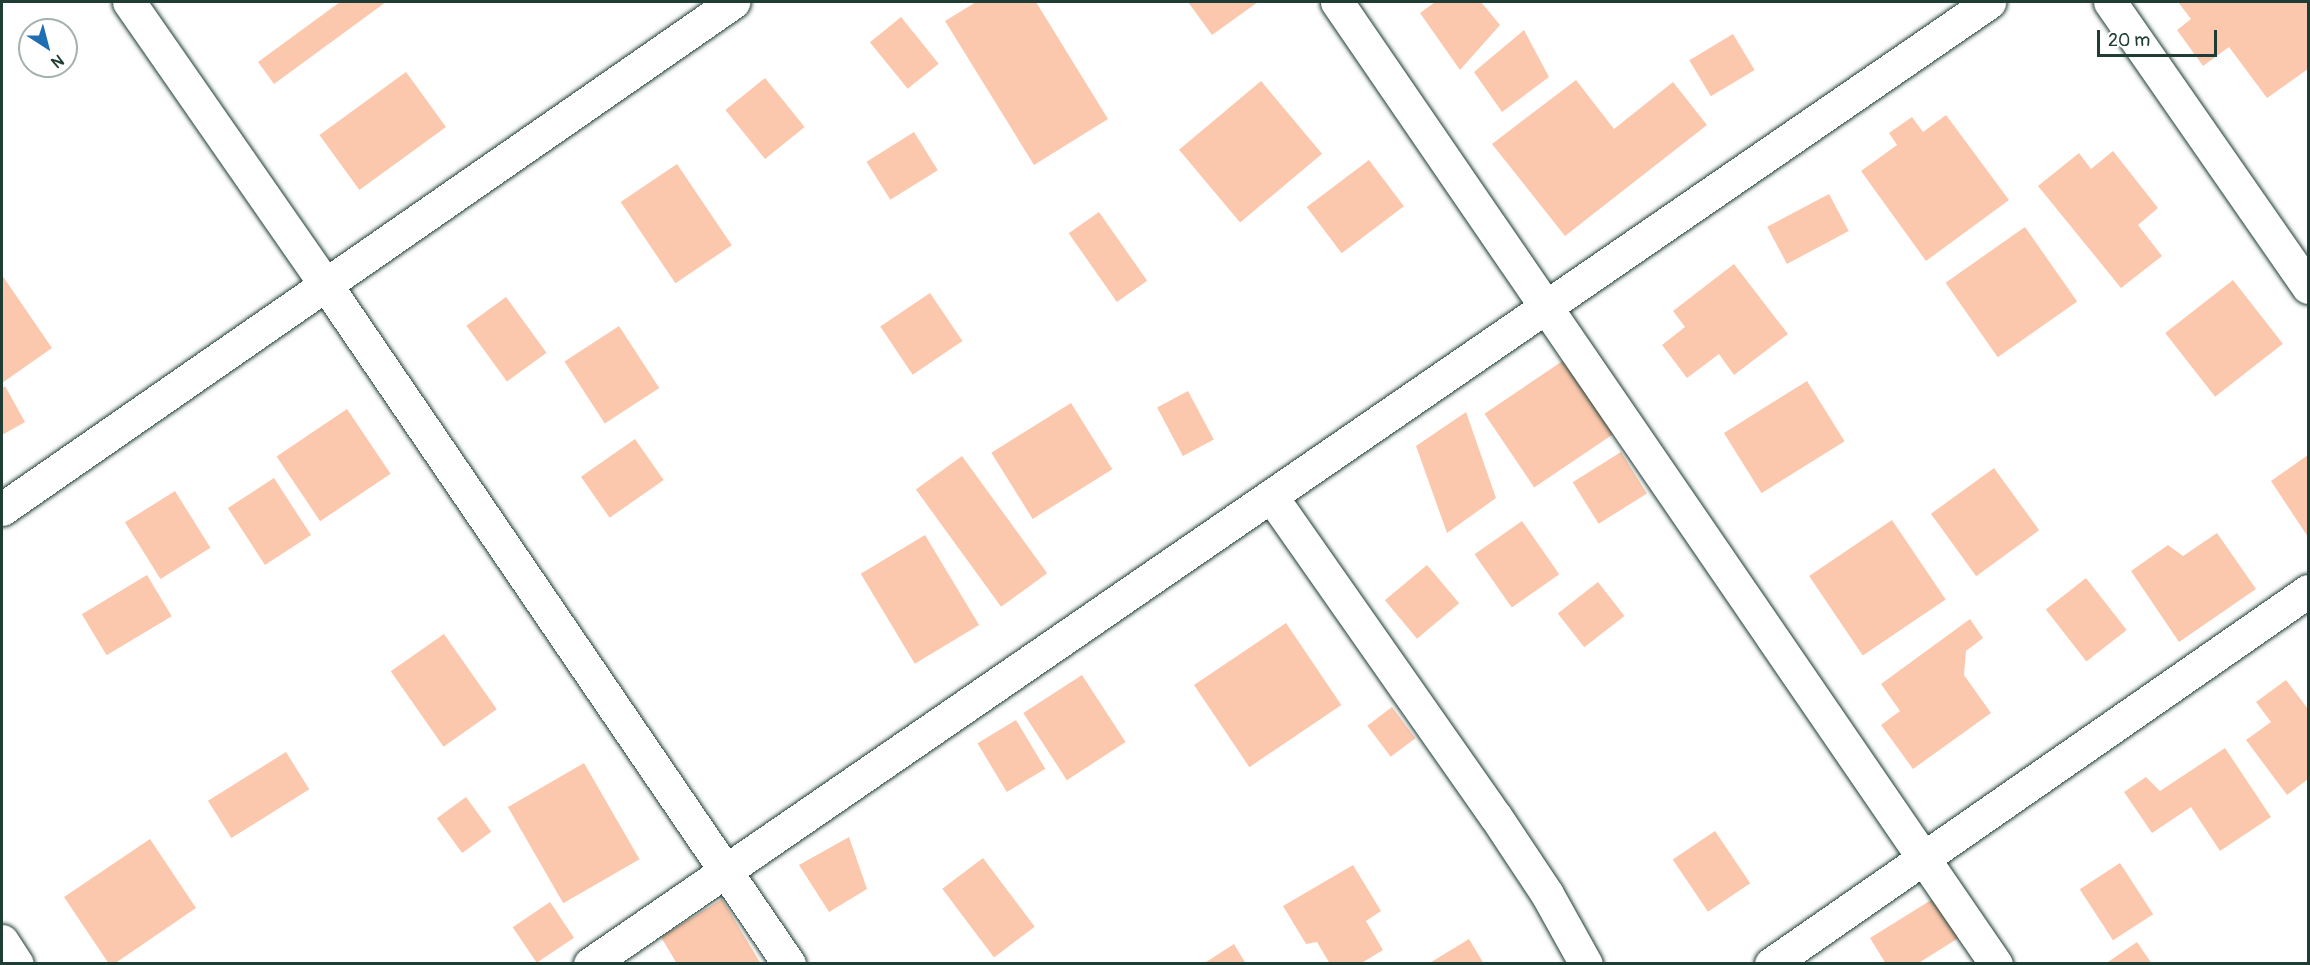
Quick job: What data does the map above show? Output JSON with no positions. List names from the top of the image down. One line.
{"scale_bar":"20 m","north":"bottom right"}
